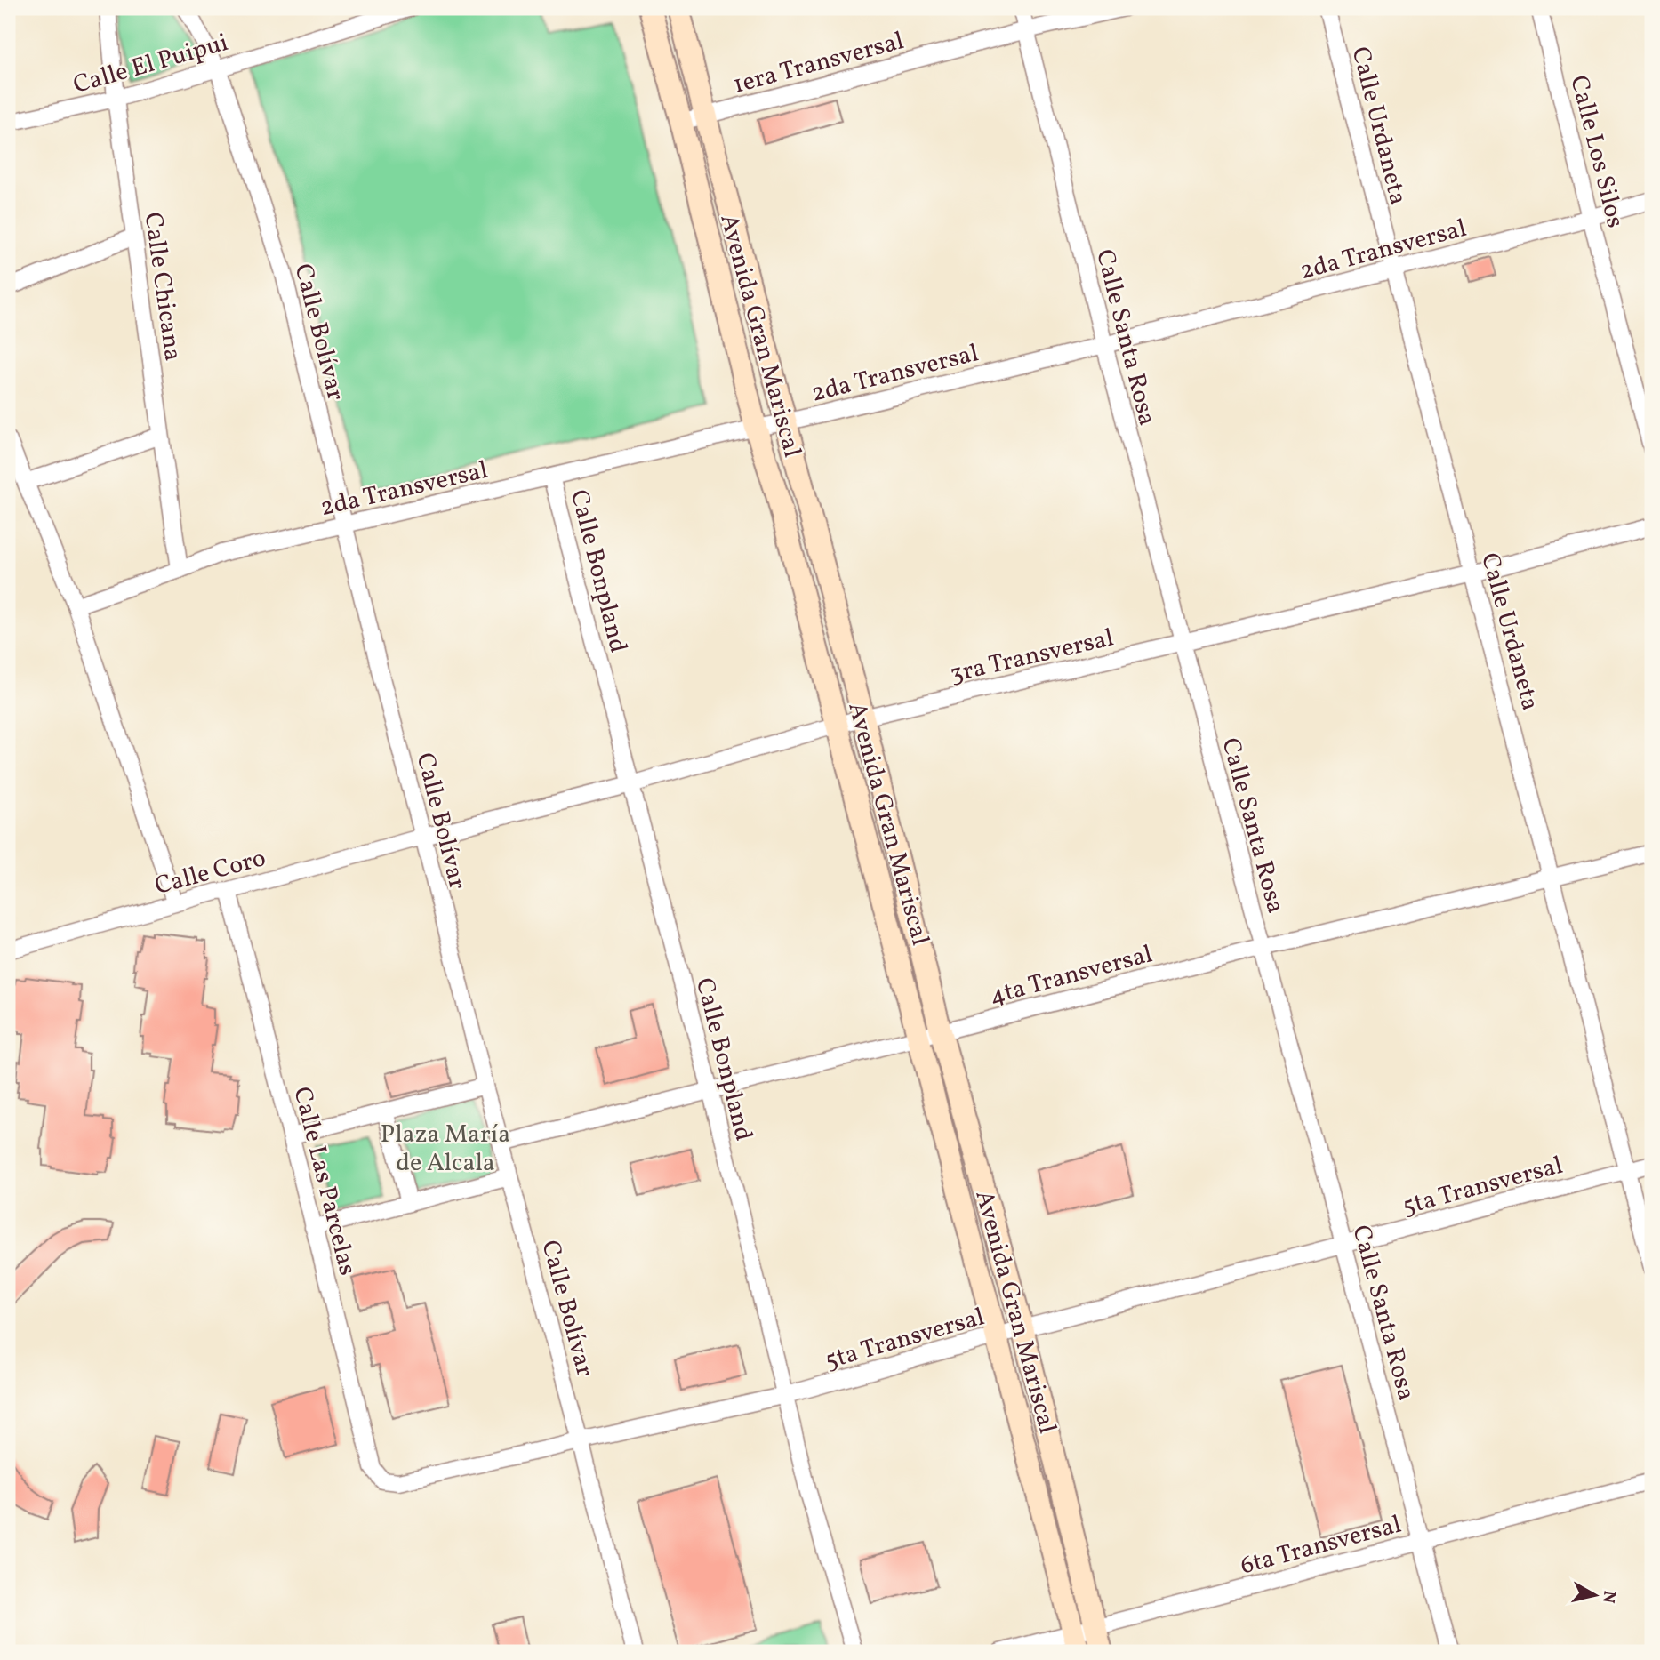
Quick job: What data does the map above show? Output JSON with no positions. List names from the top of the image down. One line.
{"streets":{"street":["1era Transversal","Calle El Puipui","Calle Urdaneta","Calle Los Silos","2da Transversal","Calle Chicana","Calle Bolívar","Avenida Gran Mariscal","Calle Santa Rosa","Calle Bonpland","3ra Transversal","Calle Coro","4ta Transversal","Calle Las Parcelas","5ta Transversal","6ta Transversal"]},"crossings":[["1era Transversal","Avenida Gran Mariscal"],["1era Transversal","Calle Santa Rosa"],["Calle El Puipui","Calle Chicana"],["Calle El Puipui","Calle Bolívar"],["Calle Urdaneta","2da Transversal"],["Calle Urdaneta","3ra Transversal"],["Calle Urdaneta","4ta Transversal"],["Calle Urdaneta","5ta Transversal"],["Calle Los Silos","2da Transversal"],["2da Transversal","Calle Chicana"],["2da Transversal","Calle Bolívar"],["2da Transversal","Avenida Gran Mariscal"],["2da Transversal","Calle Santa Rosa"],["2da Transversal","Calle Bonpland"],["Calle Bolívar","3ra Transversal"],["Calle Bolívar","Calle Coro"],["Calle Bolívar","4ta Transversal"],["Calle Bolívar","5ta Transversal"],["Avenida Gran Mariscal","3ra Transversal"],["Avenida Gran Mariscal","4ta Transversal"],["Avenida Gran Mariscal","5ta Transversal"],["Avenida Gran Mariscal","6ta Transversal"],["Calle Santa Rosa","3ra Transversal"],["Calle Santa Rosa","4ta Transversal"],["Calle Santa Rosa","5ta Transversal"],["Calle Santa Rosa","6ta Transversal"],["Calle Bonpland","3ra Transversal"],["Calle Bonpland","4ta Transversal"],["Calle Bonpland","5ta Transversal"],["3ra Transversal","Calle Coro"],["Calle Coro","Calle Las Parcelas"],["Calle Las Parcelas","5ta Transversal"]],"parks":["Plaza María de Alcala"],"north":"right"}
